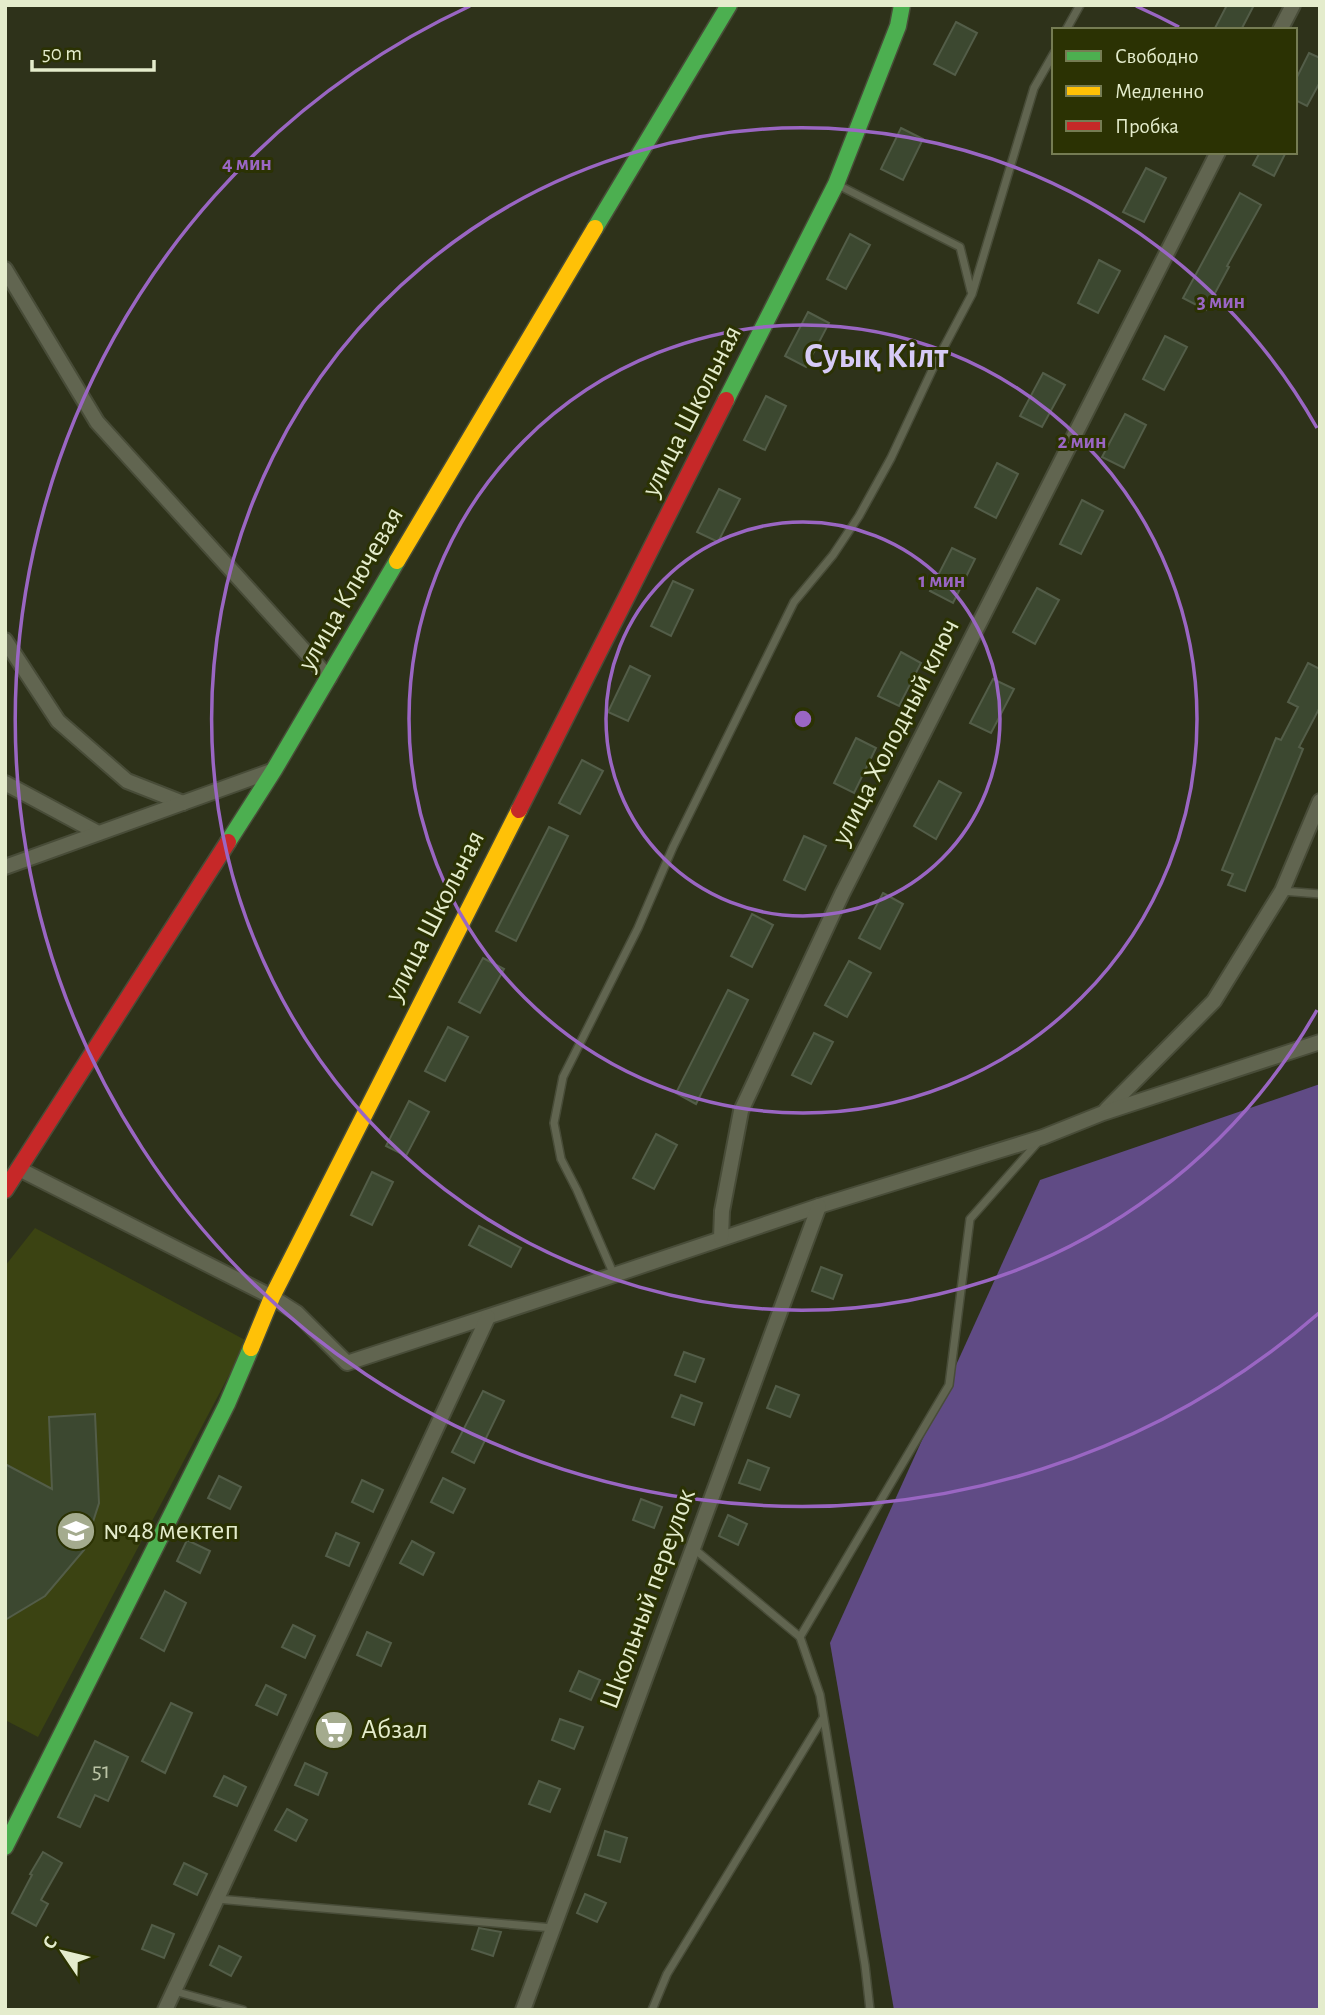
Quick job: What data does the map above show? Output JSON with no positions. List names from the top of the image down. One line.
{"streets":{"street":["улица Школьная","улица Ключевая","улица Холодный ключ","Школьный переулок"]},"districts":["Суық Кілт"],"places":{"school or university":["№48 мектеп"],"supermarket":["Абзал"]},"house_numbers":["51"],"legend":["Свободно","Медленно","Пробка"],"scale_bar":"50 m","north":"top left","rings":["4 мин","3 мин","2 мин","1 мин"]}
